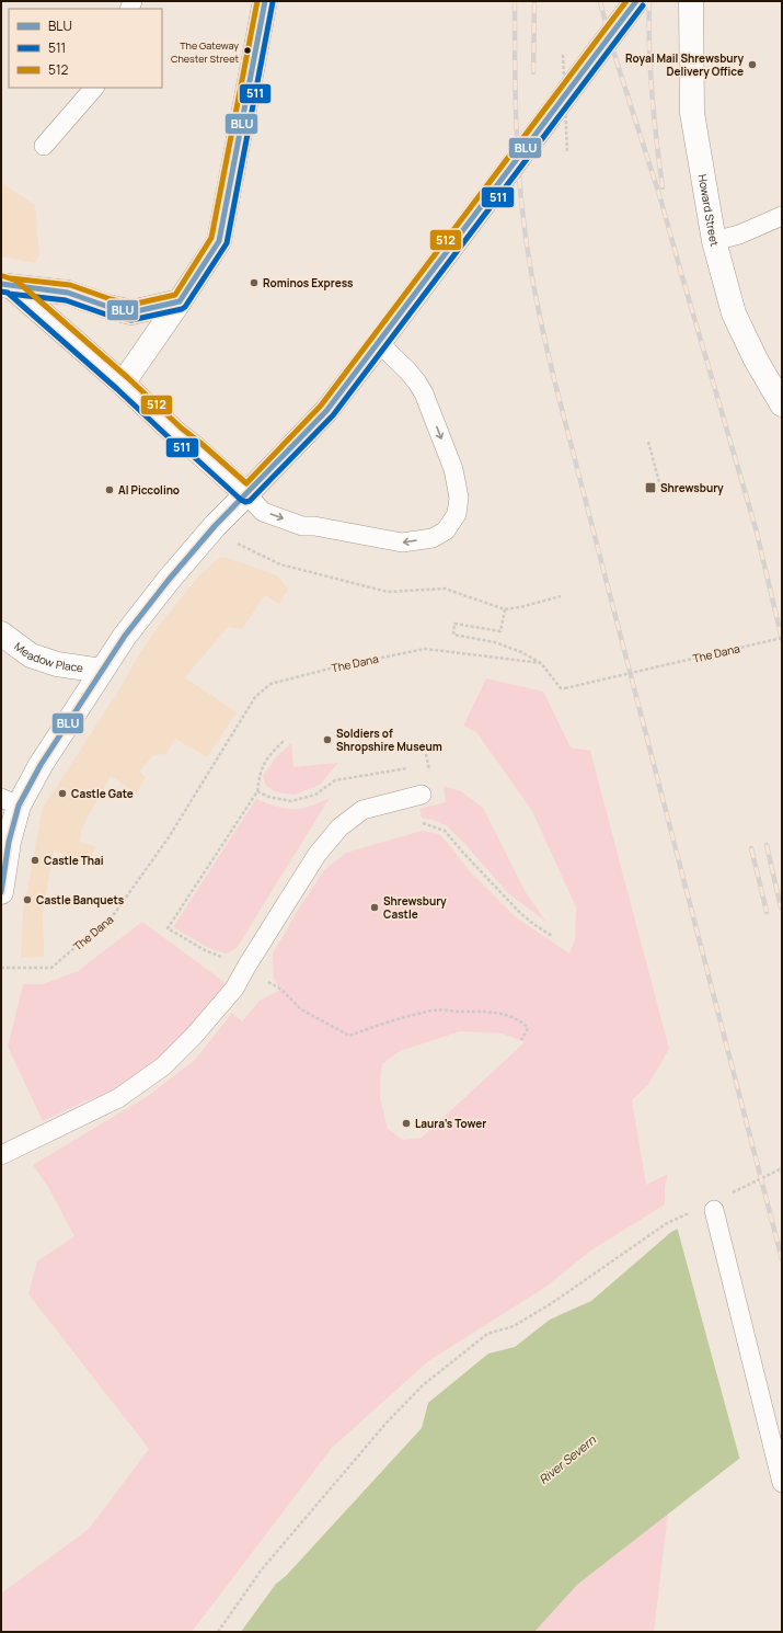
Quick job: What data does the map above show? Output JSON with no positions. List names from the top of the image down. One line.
{"streets":{"main road":["Howard Street","Meadow Place"],"path":["The Dana"]},"water":["River Severn"],"places":{"other":["The Gateway Chester Street","Royal Mail Shrewsbury Delivery Office","Rominos Express","Al Piccolino","Soldiers of Shropshire Museum","Castle Gate","Castle Thai","Castle Banquets","Shrewsbury Castle","Laura's Tower"],"transit":["Shrewsbury"]},"lines":["transit line BLU","transit line 512","transit line 511"],"legend":["BLU","511","512"]}
